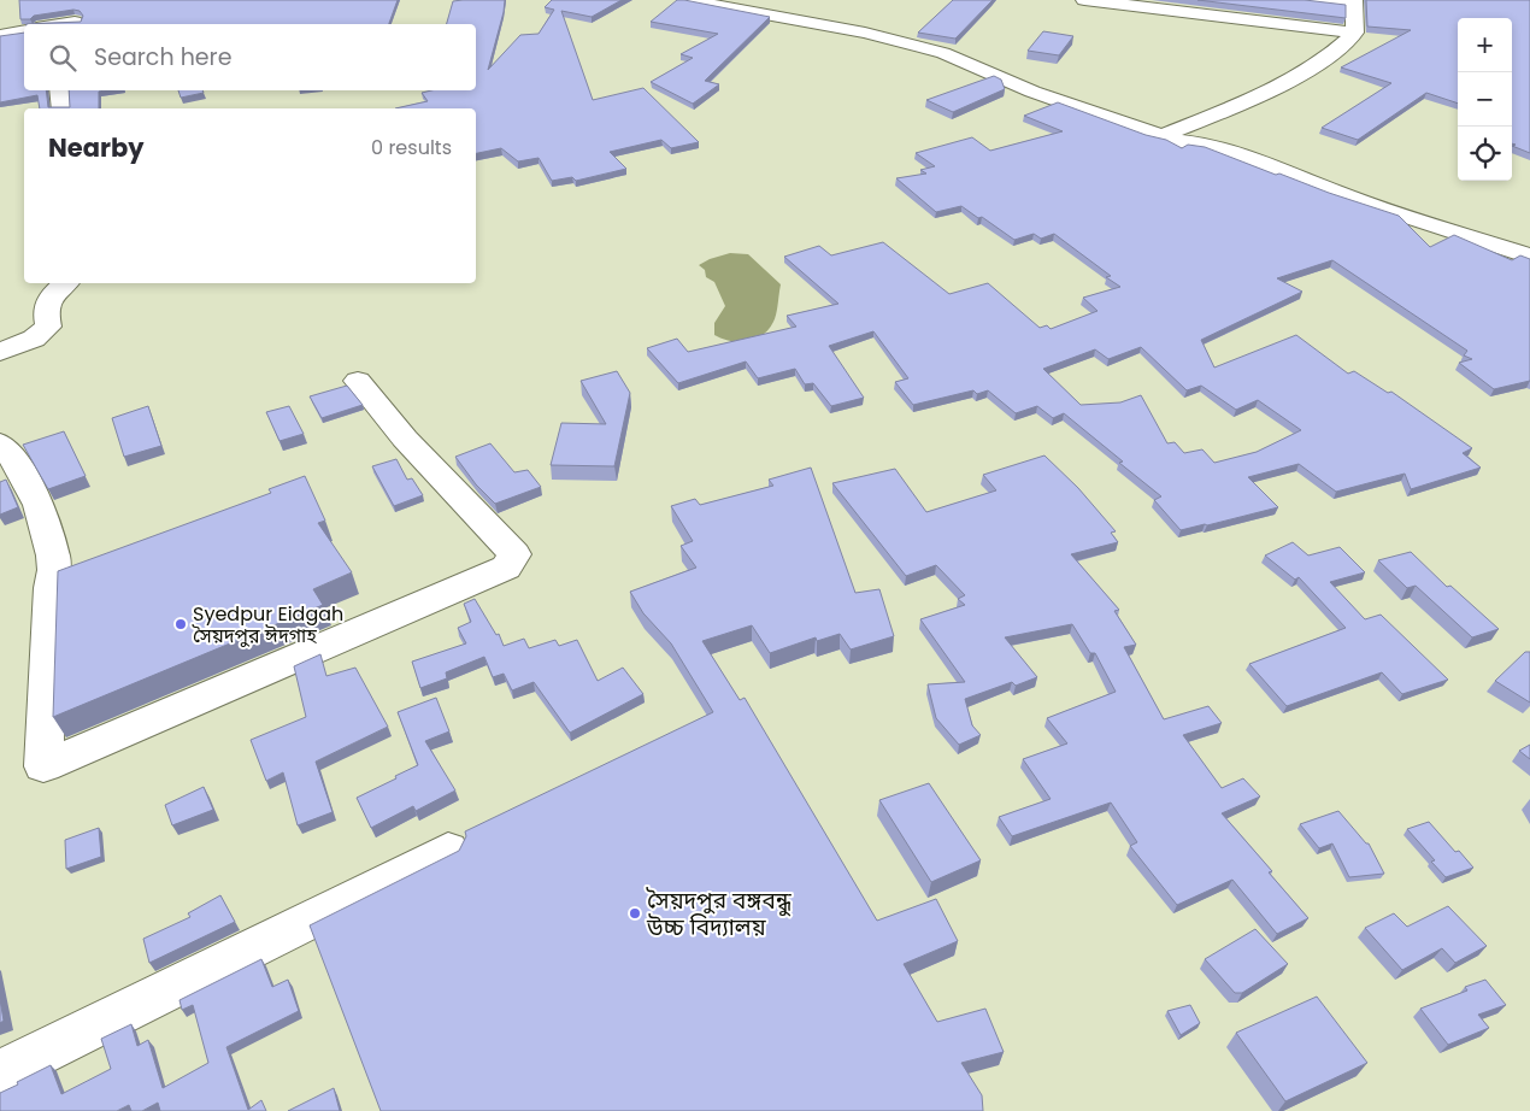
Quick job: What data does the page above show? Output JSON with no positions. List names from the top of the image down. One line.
{"places":["Syedpur Eidgah সৈয়দপুর ঈদগাহ","সৈয়দপুর বঙ্গবন্ধু উচ্চ বিদ্যালয়"],"page":{"map_buttons":["+","−"],"search":"Search here","heading":["Nearby","0 results"]}}
